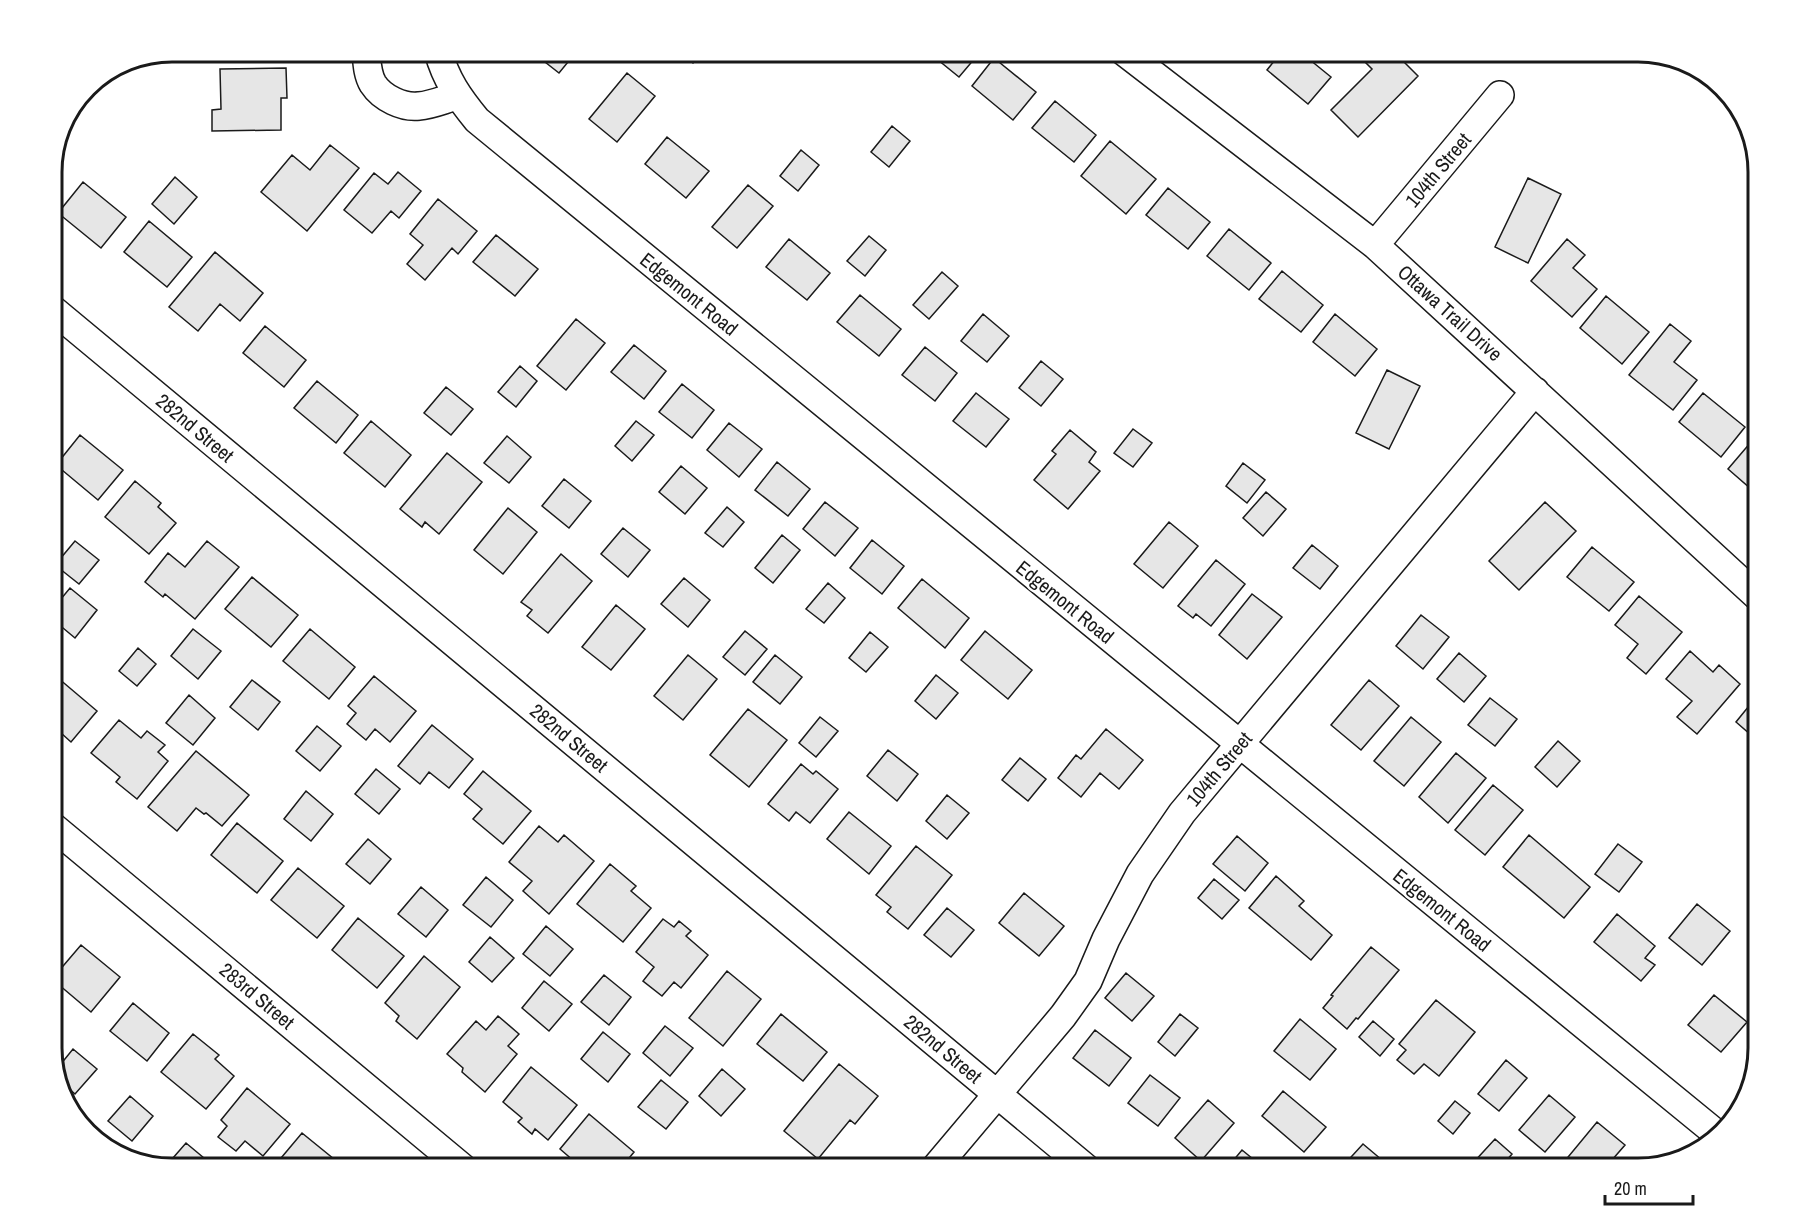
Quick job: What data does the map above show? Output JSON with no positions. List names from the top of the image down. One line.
{"streets":{"street":["104th Street","Edgemont Road","Ottawa Trail Drive","282nd Street","283rd Street"]},"crossings":[["104th Street","Edgemont Road"],["104th Street","Ottawa Trail Drive"],["104th Street","282nd Street"]],"scale_bar":"20 m"}
